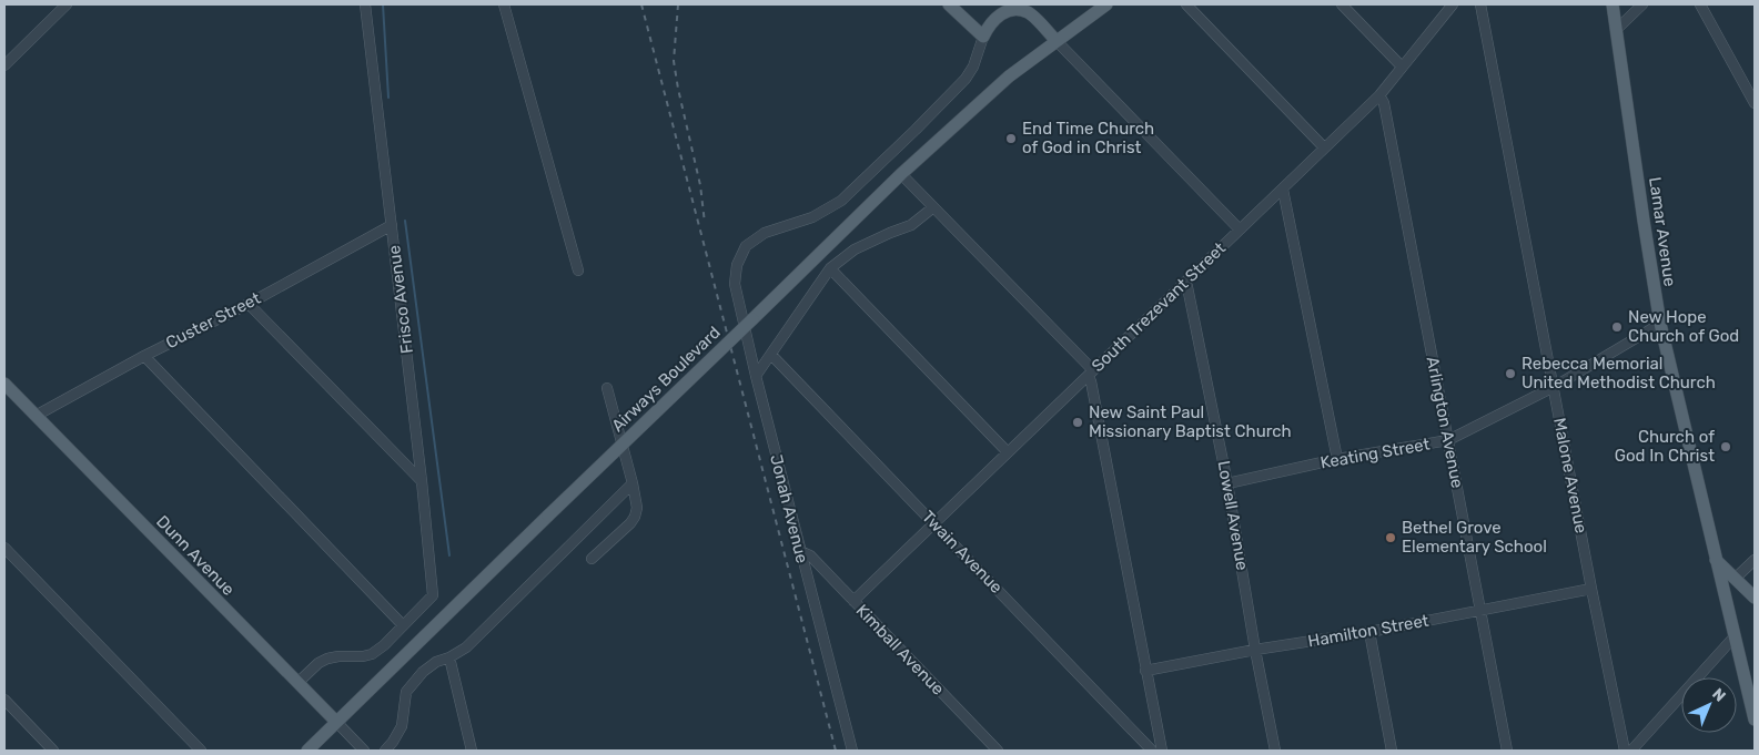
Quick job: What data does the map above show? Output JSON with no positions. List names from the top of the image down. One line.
{"streets":{"main road":["Lamar Avenue","Airways Boulevard","Dunn Avenue"],"street":["Frisco Avenue","South Trezevant Street","Custer Street","Arlington Avenue","Keating Street","Malone Avenue","Jonah Avenue","Lowell Avenue","Twain Avenue","Hamilton Street","Kimball Avenue"]},"crossings":[["Lamar Avenue","Keating Street"],["Frisco Avenue","Custer Street"],["South Trezevant Street","Arlington Avenue"],["South Trezevant Street","Lowell Avenue"],["South Trezevant Street","Twain Avenue"],["South Trezevant Street","Kimball Avenue"],["Custer Street","Dunn Avenue"],["Airways Boulevard","Dunn Avenue"],["Arlington Avenue","Keating Street"],["Arlington Avenue","Hamilton Street"],["Keating Street","Malone Avenue"],["Keating Street","Lowell Avenue"],["Malone Avenue","Hamilton Street"],["Jonah Avenue","Kimball Avenue"],["Lowell Avenue","Hamilton Street"]],"places":["End Time Church of God in Christ","New Hope Church of God","Rebecca Memorial United Methodist Church","New Saint Paul Missionary Baptist Church","Church of God In Christ","Bethel Grove Elementary School"],"north":"top right"}
